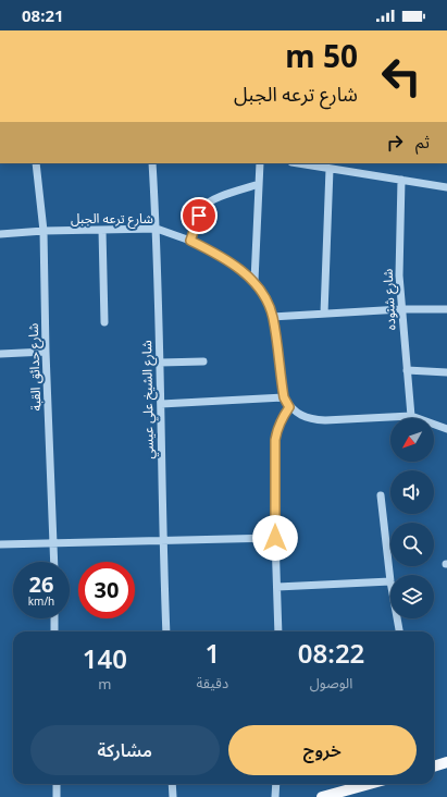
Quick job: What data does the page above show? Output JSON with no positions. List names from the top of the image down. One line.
{"streets":{"street":["شارع ترعه الجبل","شارع شنوده","شارع حدائق القبة","شارع الشيخ علي عيسي"]},"crossings":[["شارع ترعه الجبل","شارع حدائق القبة"],["شارع ترعه الجبل","شارع الشيخ علي عيسي"]],"north":"bottom left","page":{"status":"08:21","turn":["50 m","شارع ترعه الجبل"],"then":"ثم","speed":"26 km/h","limit":"30","eta":["08:22","الوصول","1","دقيقة","140","m"],"buttons":["خروج","مشاركة"]}}
